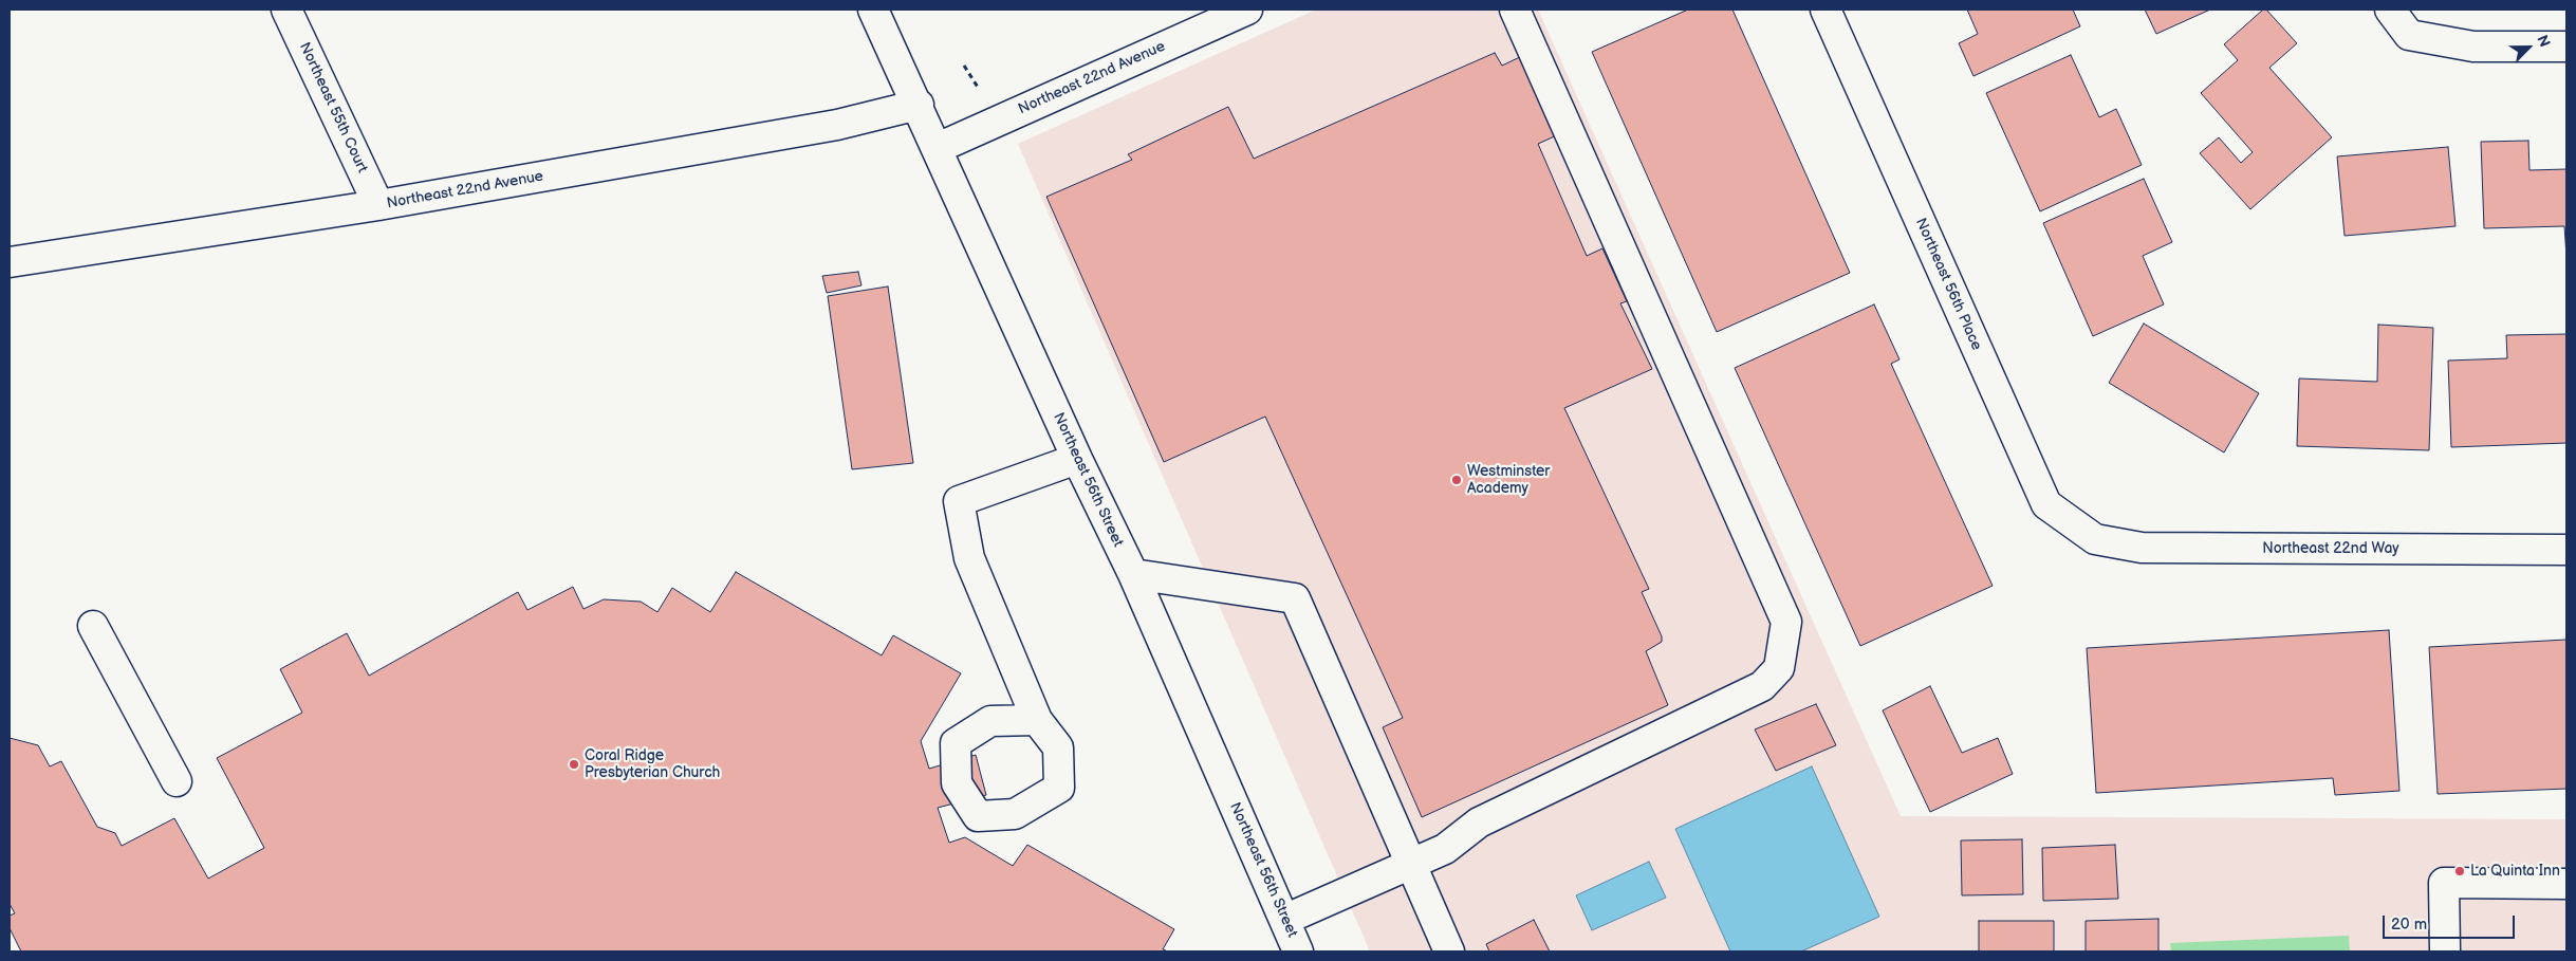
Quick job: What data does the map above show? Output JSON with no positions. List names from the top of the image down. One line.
{"streets":{"street":["Northeast 22nd Avenue","Northeast 55th Court","Northeast 56th Place","Northeast 56th Street","Northeast 22nd Way"]},"crossings":[["Northeast 22nd Avenue","Northeast 55th Court"],["Northeast 22nd Avenue","Northeast 56th Street"],["Northeast 56th Place","Northeast 22nd Way"]],"places":["Westminster Academy","Coral Ridge Presbyterian Church","La Quinta Inn"],"scale_bar":"20 m","north":"top right"}
